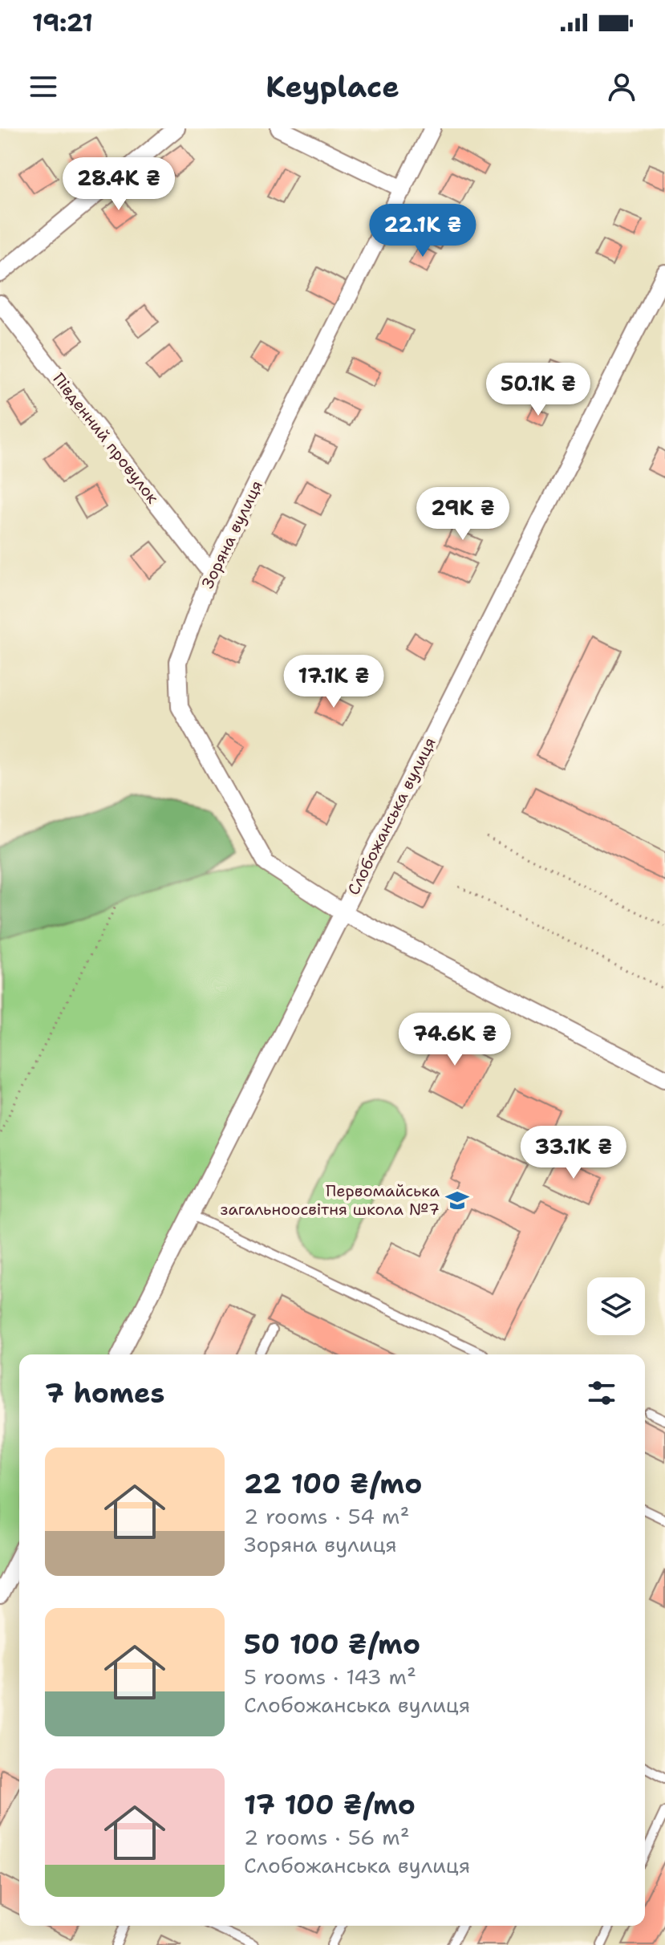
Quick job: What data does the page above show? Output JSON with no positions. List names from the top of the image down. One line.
{"streets":{"street":["Південний провулок","Зоряна вулиця","Слобожанська вулиця"]},"crossings":[["Південний провулок","Зоряна вулиця"],["Зоряна вулиця","Слобожанська вулиця"]],"places":{"school or university":["Первомайська загальноосвітня школа №7"]},"page":{"status":"19:21","header":"Keyplace","price":["28.4K ₴","22.1K ₴","50.1K ₴","29K ₴","17.1K ₴","74.6K ₴","33.1K ₴"],"heading":"7 homes","list":[{"name":"22 100 ₴/mo","note":"2 rooms · 54 m² · Зоряна вулиця"},{"name":"50 100 ₴/mo","note":"5 rooms · 143 m² · Слобожанська вулиця"},{"name":"17 100 ₴/mo","note":"2 rooms · 56 m² · Слобожанська вулиця"}]}}
